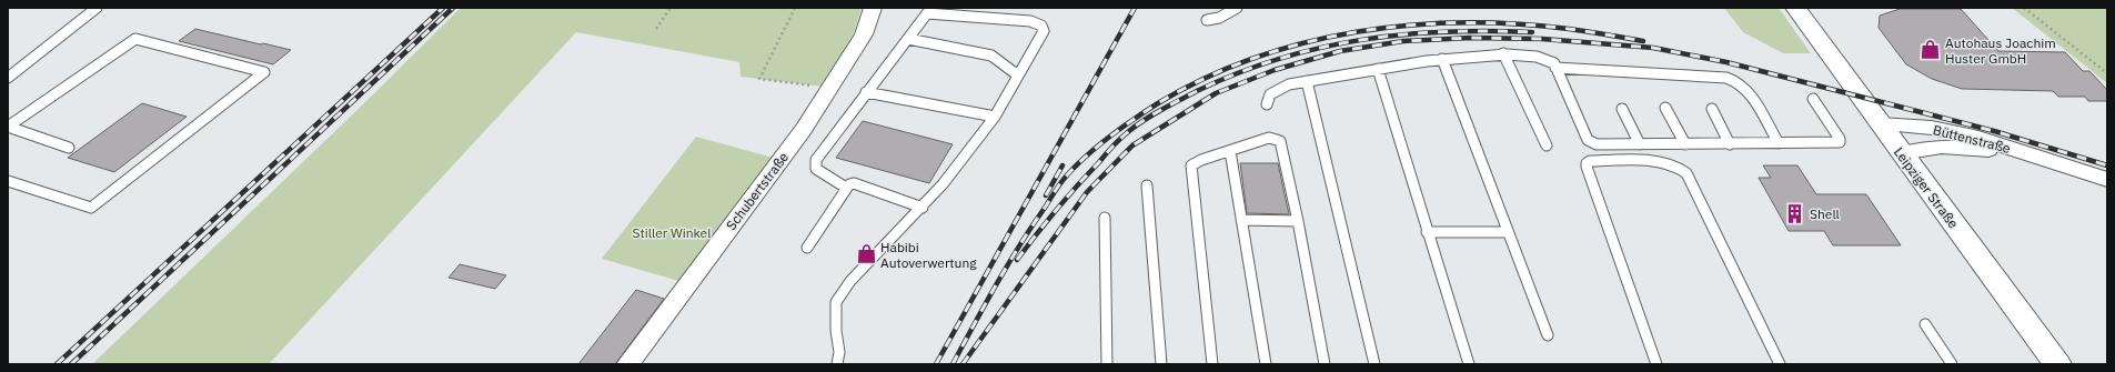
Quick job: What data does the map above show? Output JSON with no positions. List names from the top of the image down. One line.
{"streets":{"street":["Büttenstraße","Leipziger Straße","Schubertstraße"]},"crossings":[["Büttenstraße","Leipziger Straße"]],"parks":["Stiller Winkel"],"places":{"shop":["Autohaus Joachim Huster GmbH","Habibi Autoverwertung"],"building":["Shell"]}}
